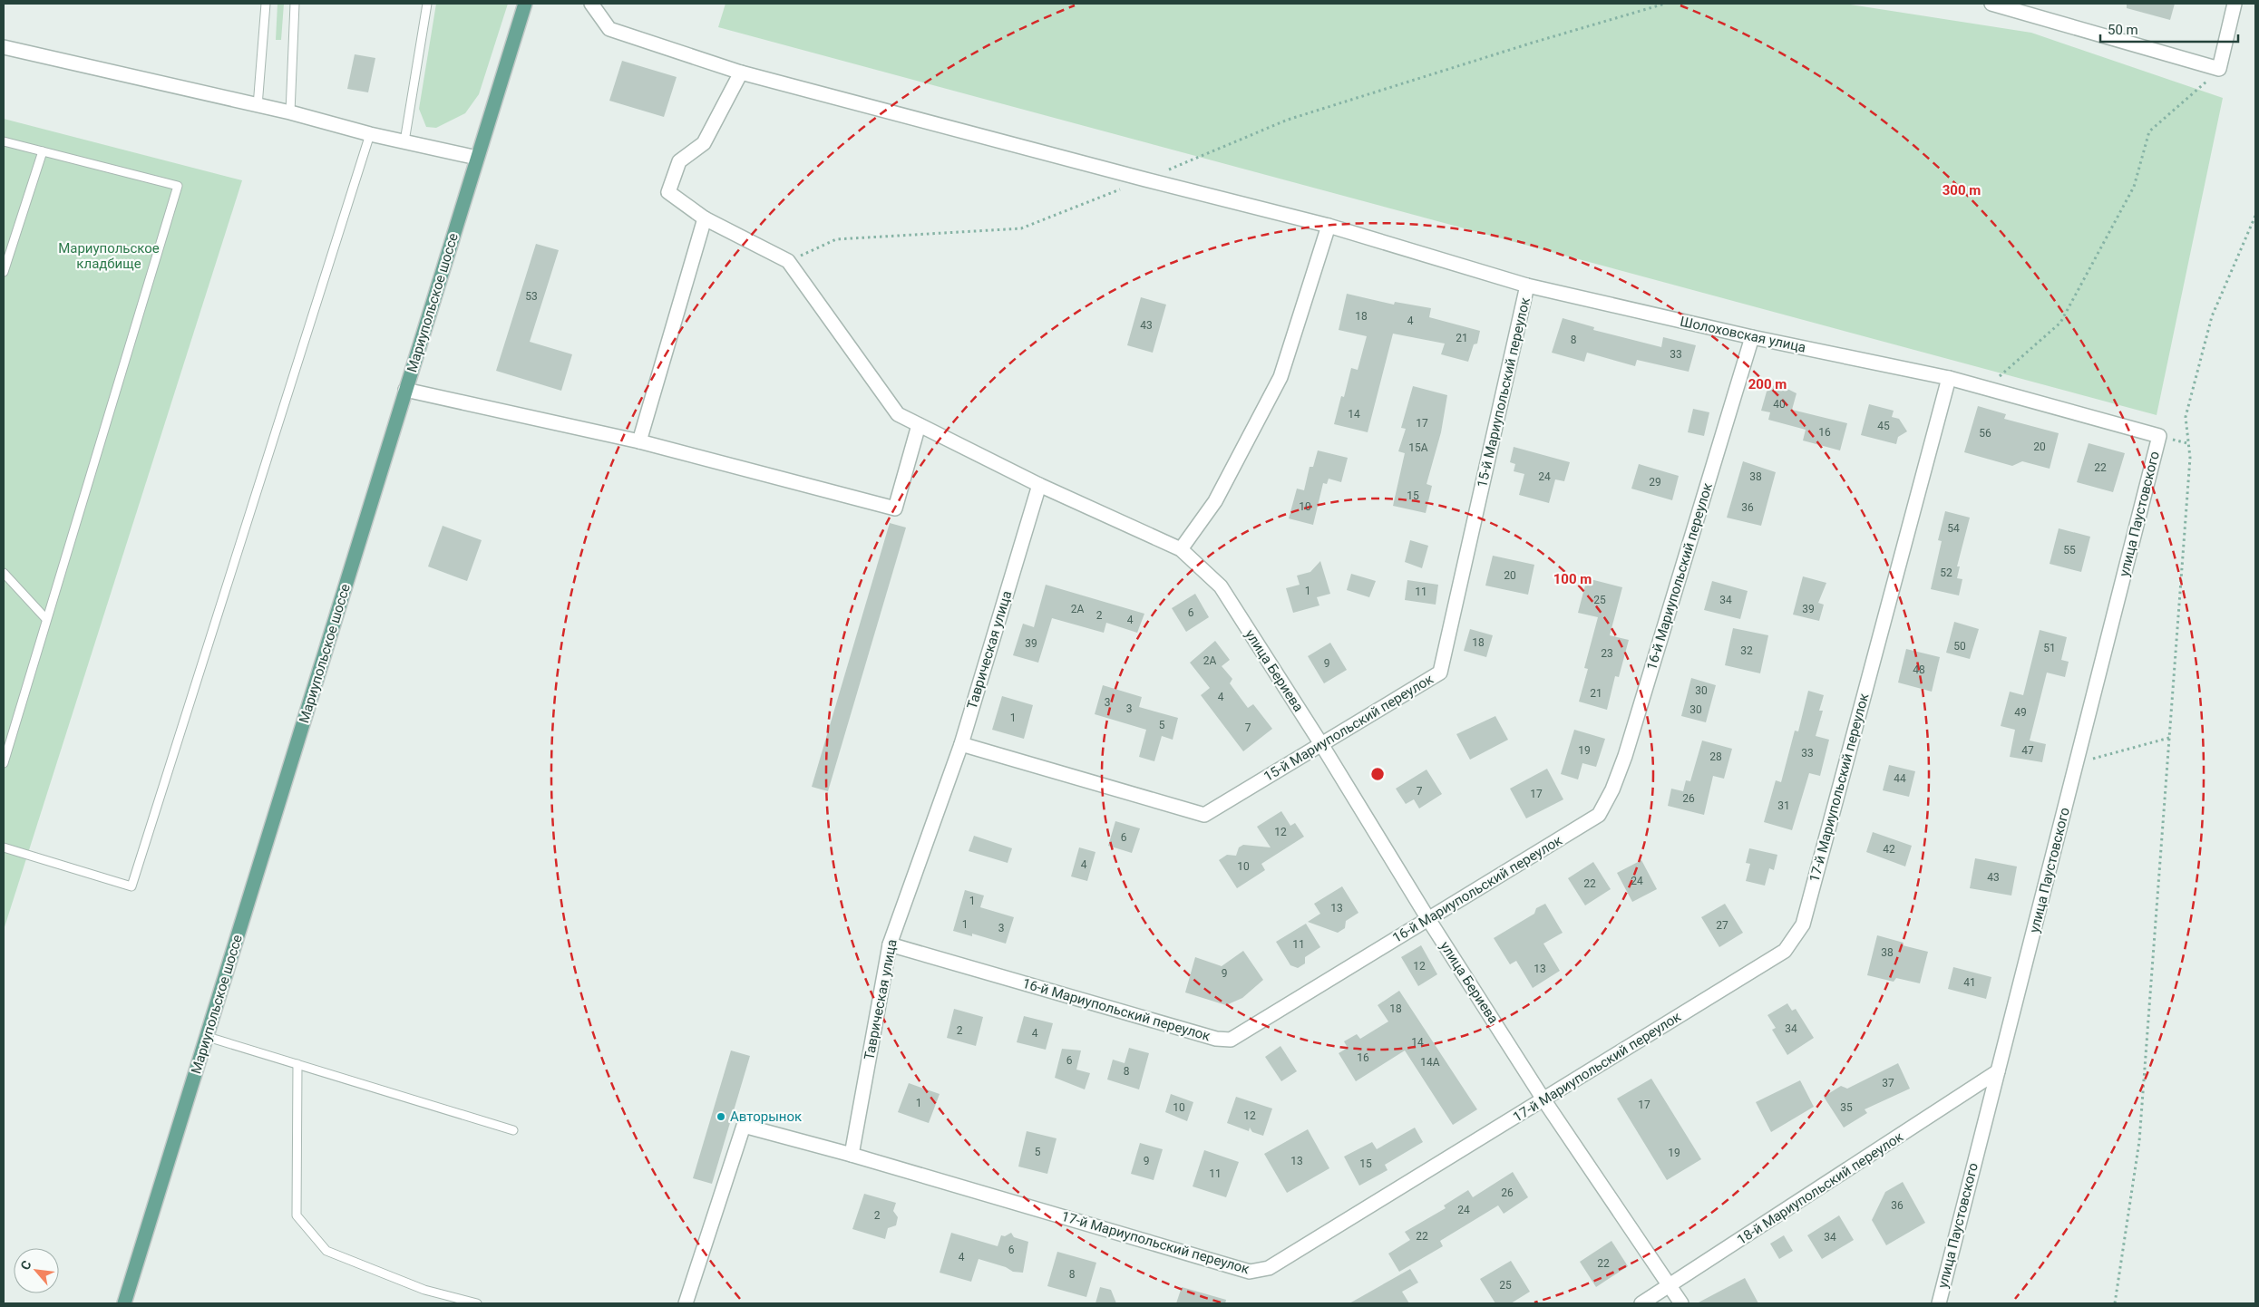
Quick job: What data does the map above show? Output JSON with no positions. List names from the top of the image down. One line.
{"streets":{"main road":["Мариупольское шоссе"],"street":["Шолоховская улица","15-й Мариупольский переулок","улица Паустовского","16-й Мариупольский переулок","Таврическая улица","улица Бериева","17-й Мариупольский переулок","18-й Мариупольский переулок"]},"crossings":[["Шолоховская улица","15-й Мариупольский переулок"],["Шолоховская улица","улица Паустовского"],["Шолоховская улица","16-й Мариупольский переулок"],["Шолоховская улица","17-й Мариупольский переулок"],["15-й Мариупольский переулок","Таврическая улица"],["15-й Мариупольский переулок","улица Бериева"],["улица Паустовского","18-й Мариупольский переулок"],["16-й Мариупольский переулок","Таврическая улица"],["16-й Мариупольский переулок","улица Бериева"],["Таврическая улица","улица Бериева"],["Таврическая улица","17-й Мариупольский переулок"],["улица Бериева","17-й Мариупольский переулок"],["улица Бериева","18-й Мариупольский переулок"]],"parks":["Мариупольское кладбище"],"places":["Авторынок"],"house_numbers":["53","18","4","43","21","8","33","40","14","17","45","16","56","20","15А","22","24","38","29","15","10","36","54","55","52","20","1","11","25","34","2А","39","6","2","4","18","39","50","51","32","23","2А","9","48","30","21","4","3","3","30","49","1","5","7","19","47","33","28","44","7","17","26","31","12","6","42","4","10","43","24","22","1","13","1","27","3","11","38","12","13","9","41","18","34","2","4","14","16","6","14А","8","37","1","17","10","35","12","5","19","9","13","15","11","26","36","24","2","22","34","6","4","22","8","25"],"scale_bar":"50 m","north":"top left","rings":["300 m","200 m","100 m"]}
